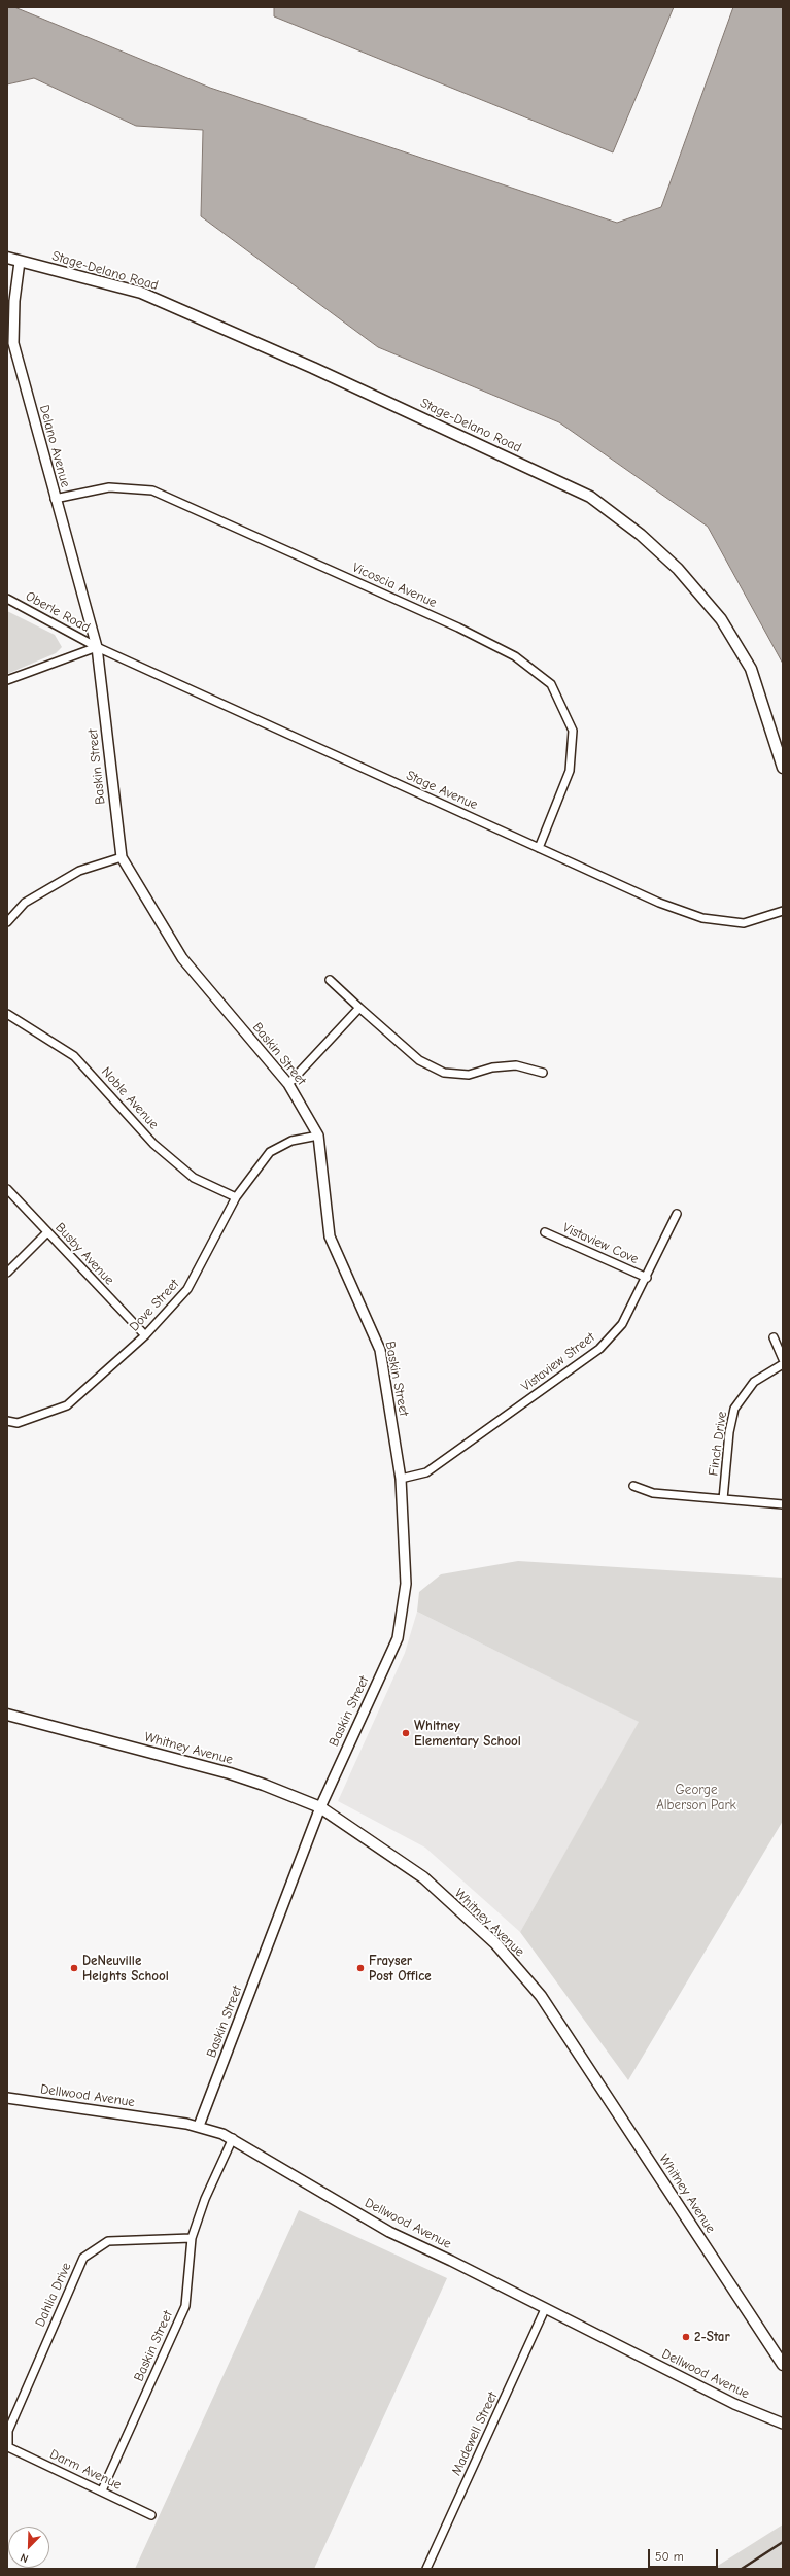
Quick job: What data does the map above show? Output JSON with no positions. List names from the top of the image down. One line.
{"streets":{"main road":["Stage-Delano Road","Whitney Avenue"],"street":["Delano Avenue","Vicoscia Avenue","Oberle Road","Baskin Street","Stage Avenue","Noble Avenue","Vistaview Cove","Busby Avenue","Dove Street","Vistaview Street","Finch Drive","Dellwood Avenue","Dahlia Drive","Madewell Street","Darm Avenue"]},"crossings":[["Stage-Delano Road","Delano Avenue"],["Delano Avenue","Vicoscia Avenue"],["Delano Avenue","Oberle Road"],["Delano Avenue","Baskin Street"],["Delano Avenue","Stage Avenue"],["Vicoscia Avenue","Stage Avenue"],["Oberle Road","Baskin Street"],["Oberle Road","Stage Avenue"],["Baskin Street","Stage Avenue"],["Baskin Street","Dove Street"],["Baskin Street","Vistaview Street"],["Baskin Street","Whitney Avenue"],["Baskin Street","Dellwood Avenue"],["Baskin Street","Dahlia Drive"],["Baskin Street","Darm Avenue"],["Noble Avenue","Dove Street"],["Vistaview Cove","Vistaview Street"],["Busby Avenue","Dove Street"],["Dellwood Avenue","Madewell Street"],["Dahlia Drive","Darm Avenue"]],"parks":["George Alberson Park"],"places":["Whitney Elementary School","DeNeuville Heights School","Frayser Post Office","2-Star"],"scale_bar":"50 m","north":"bottom left"}
